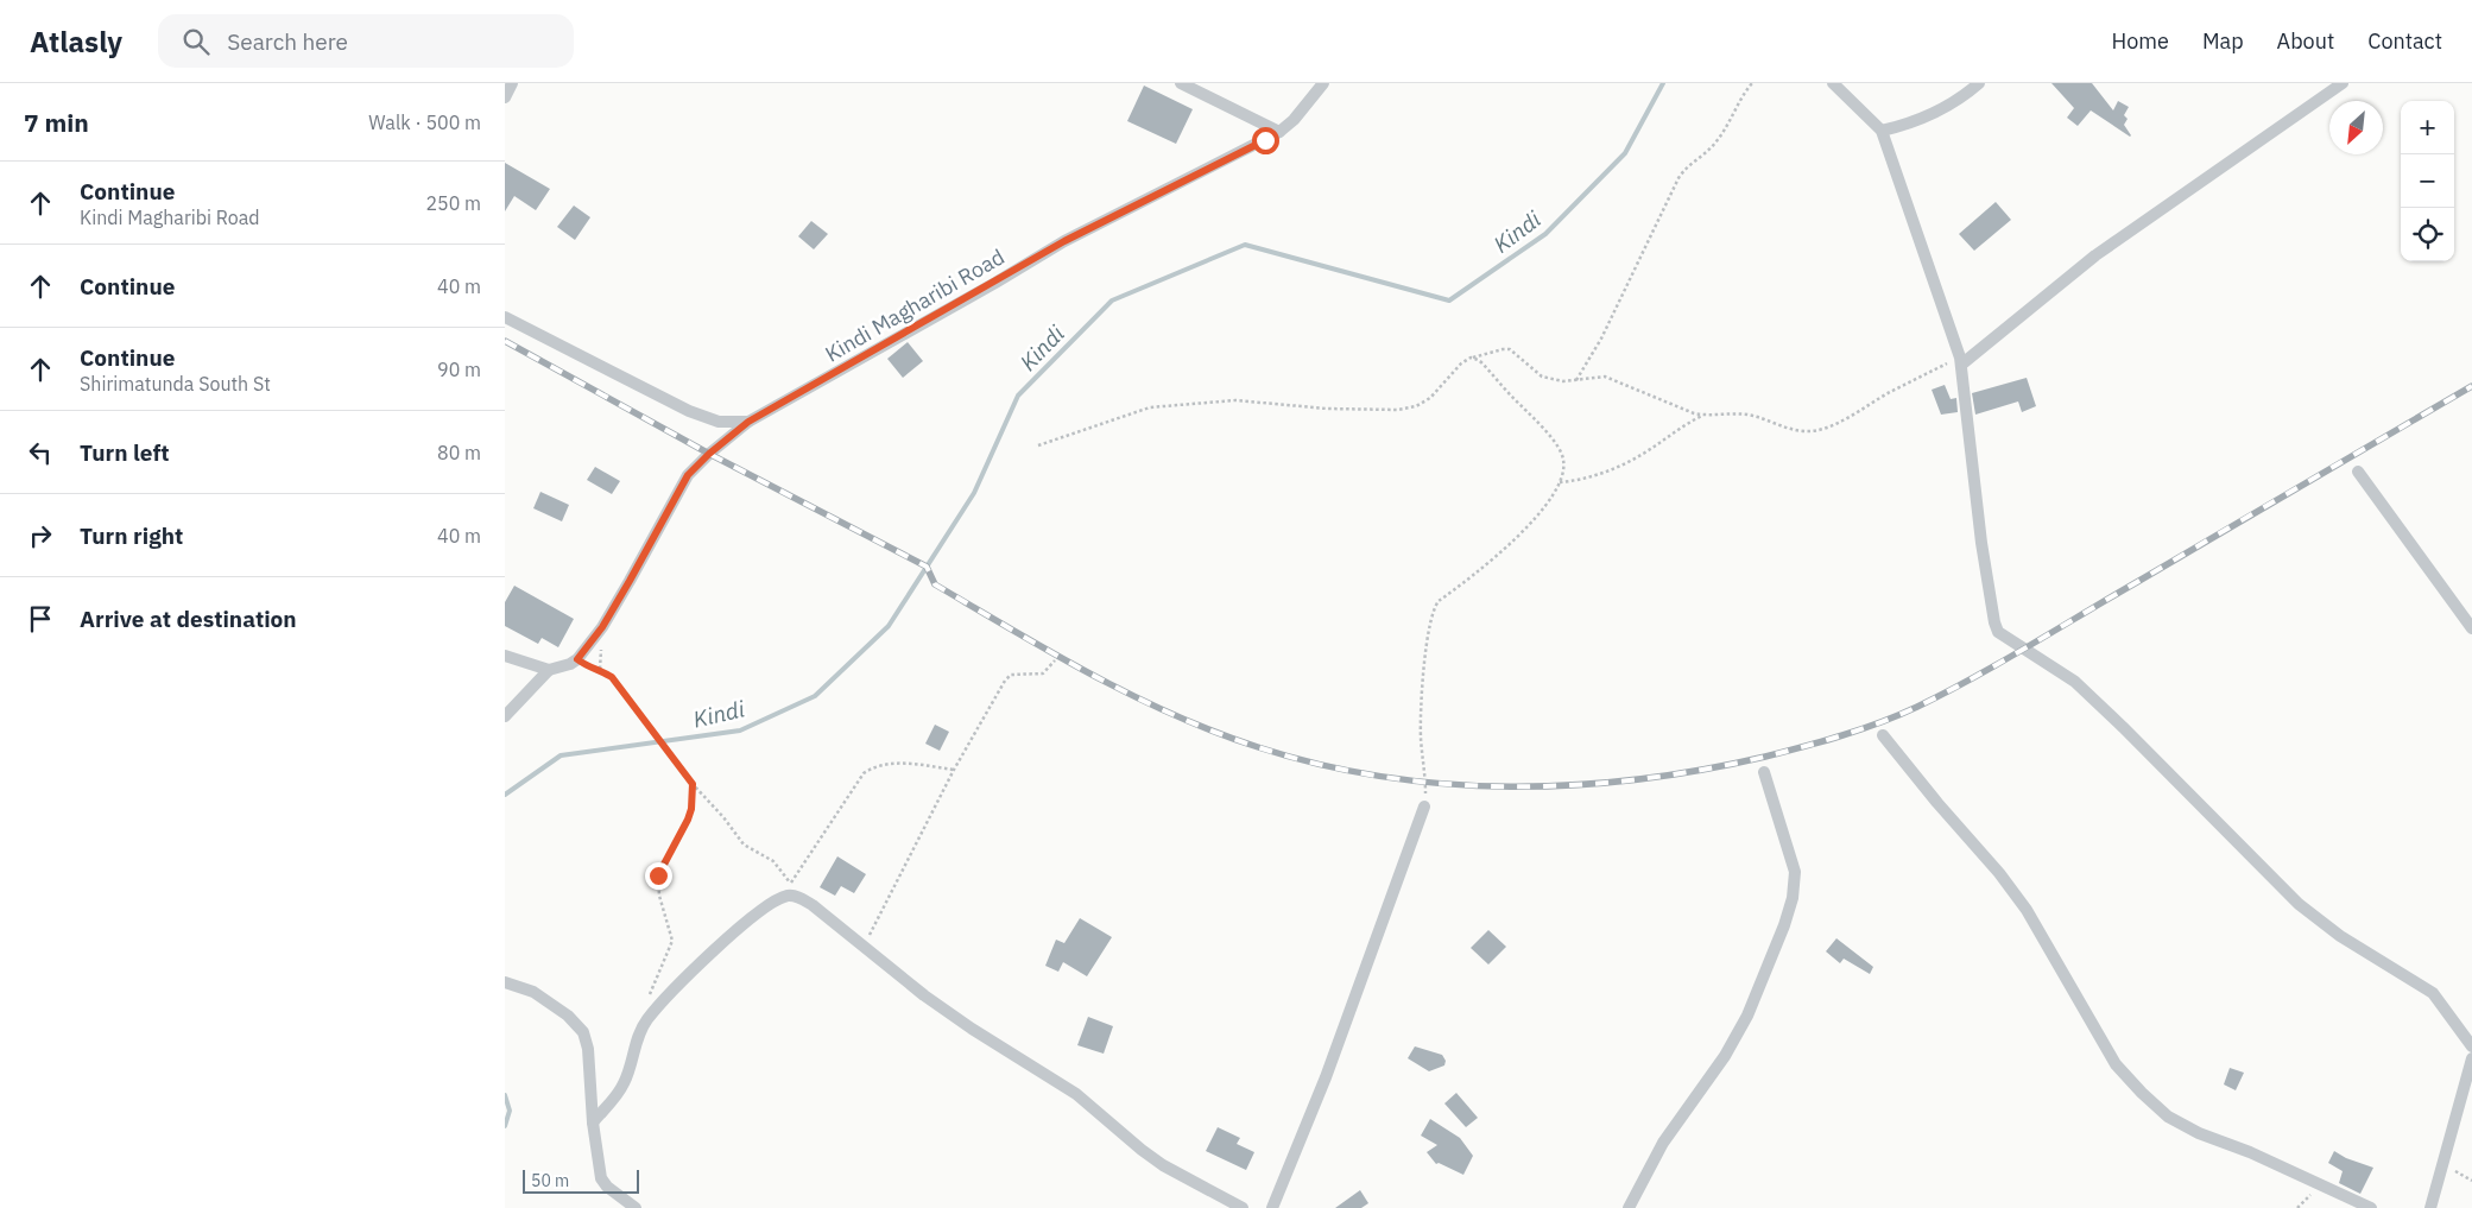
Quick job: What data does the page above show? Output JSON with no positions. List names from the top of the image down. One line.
{"streets":{"street":["Kindi Magharibi Road"]},"water":["Kindi"],"scale_bar":"50 m","north":"bottom left","page":{"header":"Atlasly","search":"Search here","nav":["Home","Map","About","Contact"],"heading":["7 min","Walk · 500 m"],"map_buttons":["+","−"],"list":[["Continue","Kindi Magharibi Road","250 m"],["Continue","40 m"],["Continue","Shirimatunda South St","90 m"],["Turn left","80 m"],["Turn right","40 m"],"Arrive at destination"],"scale":"50 m"}}
